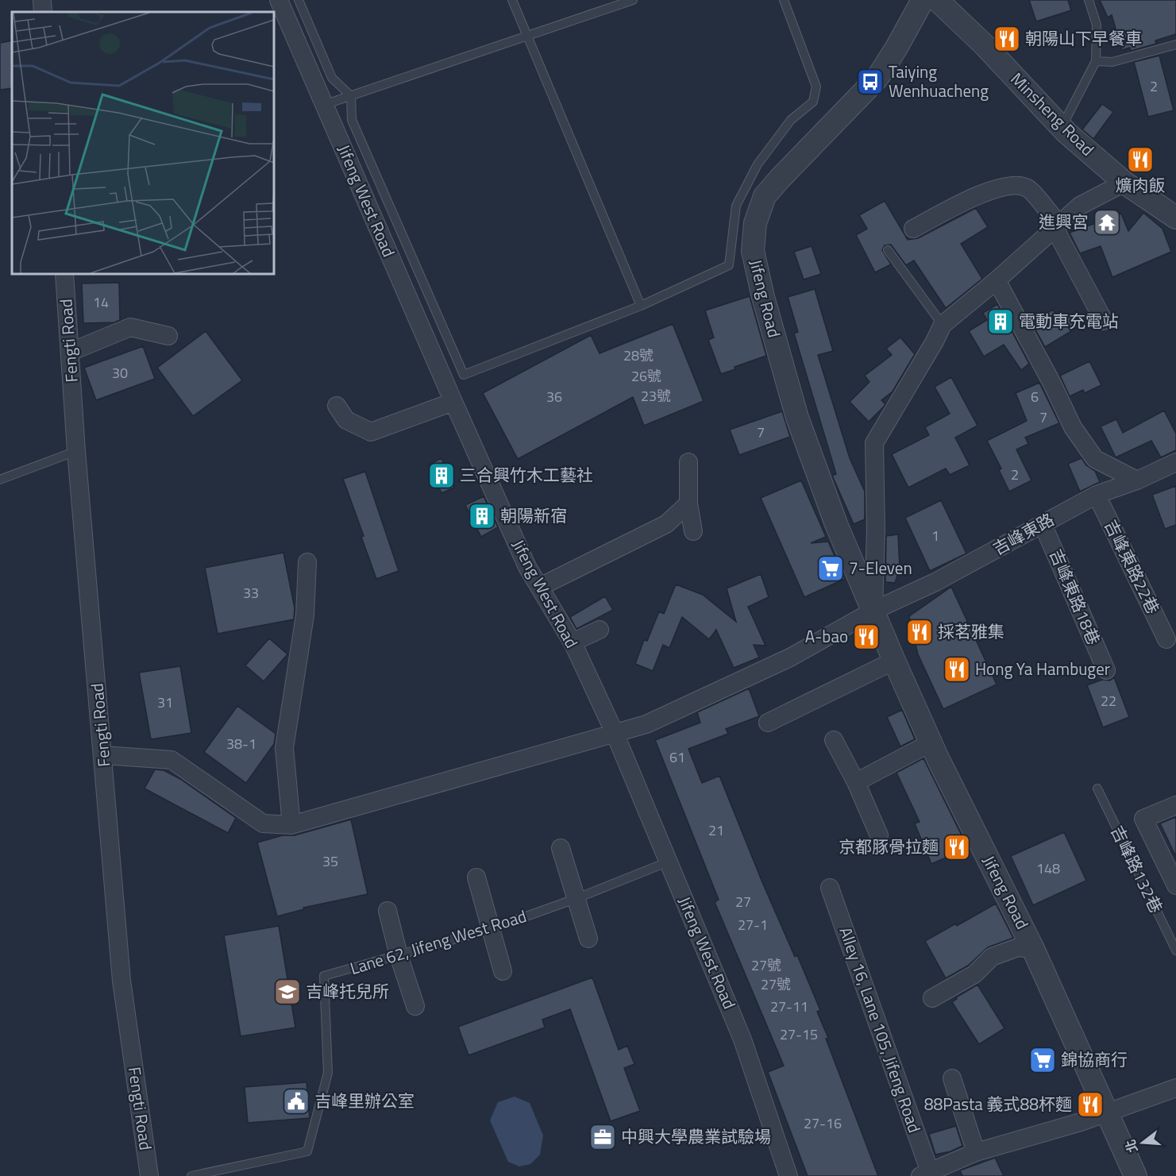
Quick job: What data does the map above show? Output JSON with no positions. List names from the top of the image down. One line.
{"streets":{"street":["Minsheng Road","Jifeng West Road","Jifeng Road","Fengti Road","吉峰東路","吉峰東路22巷","吉峰東路18巷","Alley 16, Lane 105, Jifeng Road"],"lane":["吉峰路132巷","Lane 62, Jifeng West Road"]},"crossings":[["Minsheng Road","Jifeng Road"],["Jifeng West Road","Lane 62, Jifeng West Road"],["Jifeng Road","吉峰東路"],["吉峰東路","吉峰東路22巷"],["吉峰東路","吉峰東路18巷"]],"places":{"restaurant":["朝陽山下早餐車","爌肉飯","採茗雅集","A-bao","Hong Ya Hambuger","京都豚骨拉麵","88Pasta 義式88杯麵"],"bus stop":["Taiying Wenhuacheng"],"temple":["進興宮"],"building":["電動車充電站","三合興竹木工藝社","朝陽新宿"],"supermarket":["7-Eleven","錦協商行"],"school or university":["吉峰托兒所"],"public building":["吉峰里辦公室"],"office":["中興大學農業試驗場"]},"house_numbers":["2","14","28號","30","26號","23號","36","6","7","7","2","1","33","22","31","38-1","61","21","35","148","27","27-1","27號","27號","27-11","27-15","27-16"],"north":"left"}
